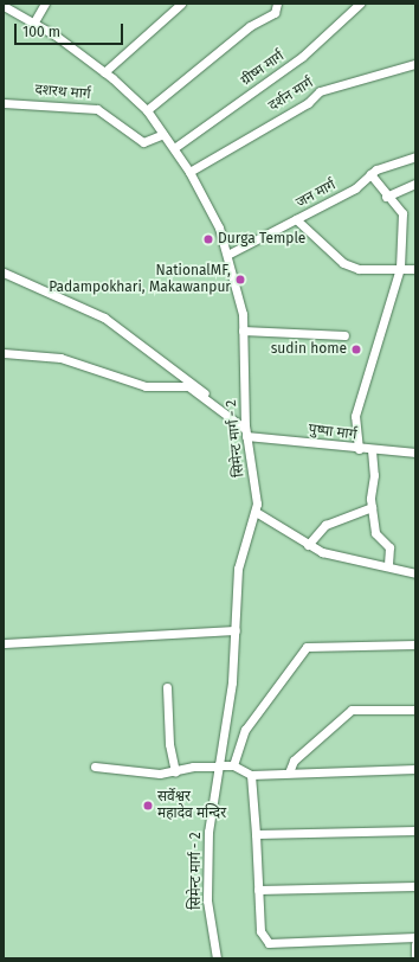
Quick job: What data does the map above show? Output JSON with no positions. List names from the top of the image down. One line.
{"streets":{"street":["ग्रीष्म मार्ग","दशरथ मार्ग","दर्शन मार्ग","जन मार्ग","पुष्पा मार्ग","सिमेन्ट मार्ग - 2"]},"crossings":[["ग्रीष्म मार्ग","सिमेन्ट मार्ग - 2"],["दशरथ मार्ग","सिमेन्ट मार्ग - 2"],["दर्शन मार्ग","सिमेन्ट मार्ग - 2"],["जन मार्ग","सिमेन्ट मार्ग - 2"],["पुष्पा मार्ग","सिमेन्ट मार्ग - 2"]],"places":["Durga Temple","NationalMF, Padampokhari, Makawanpur","sudin home","सर्वेश्वर महादेव मन्दिर"],"scale_bar":"100 m"}
